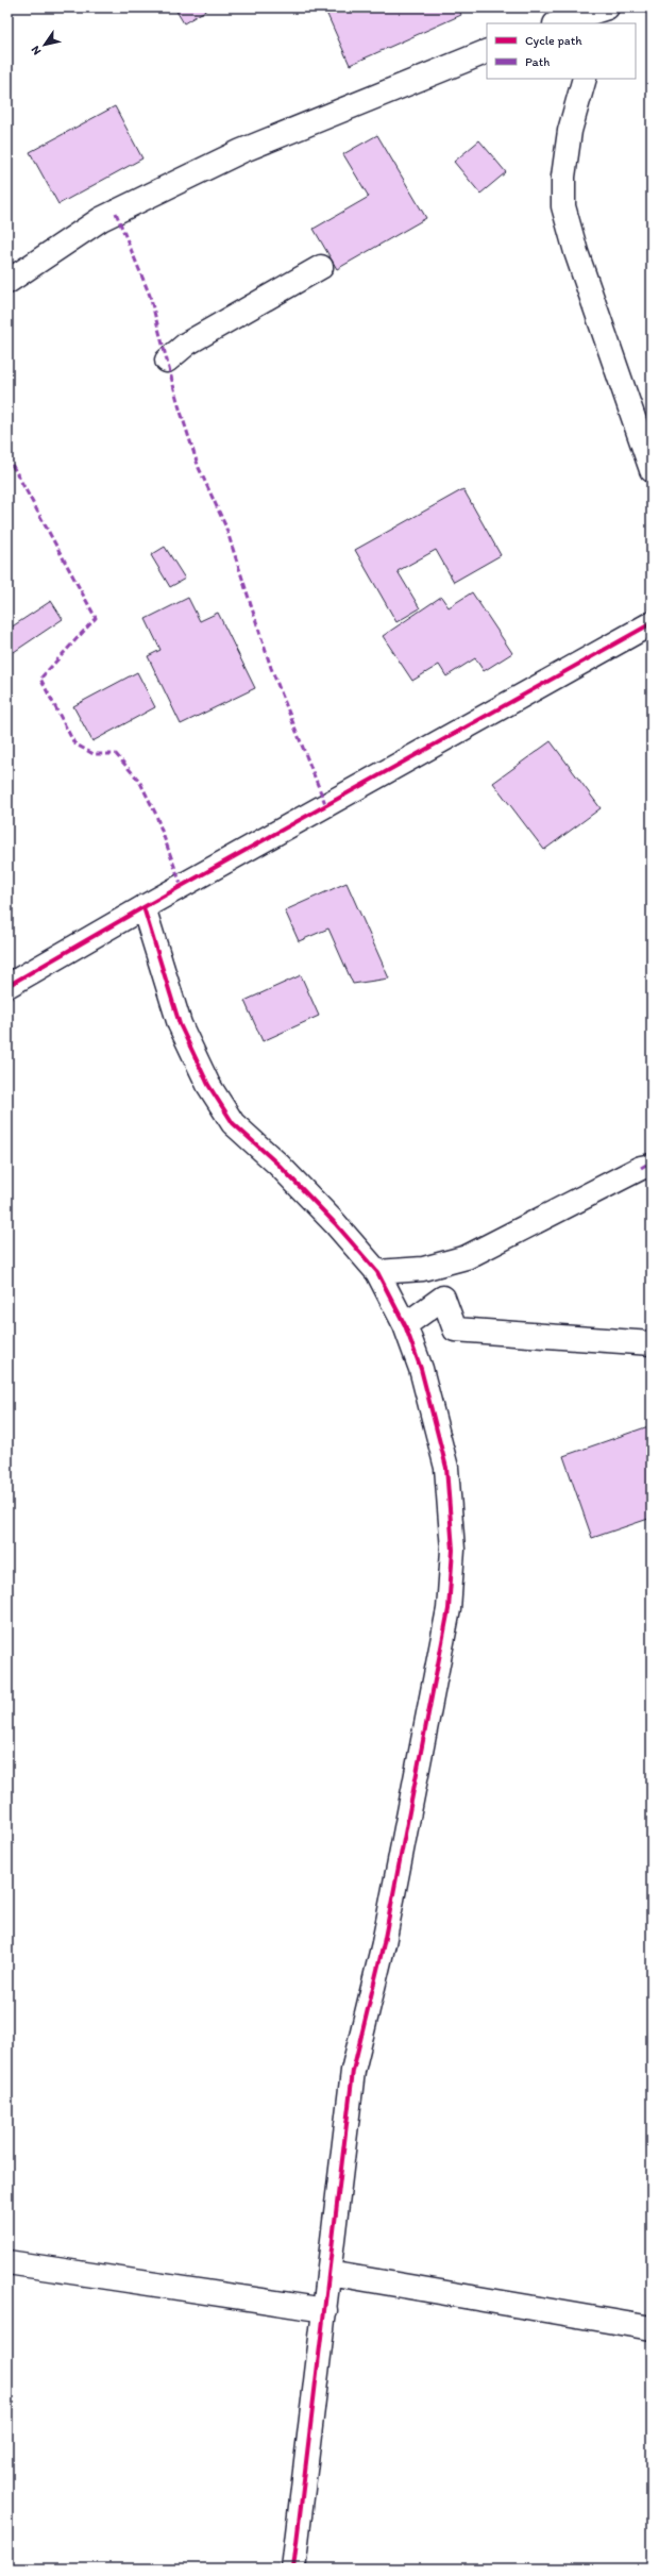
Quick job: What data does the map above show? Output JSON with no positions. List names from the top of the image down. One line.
{"legend":["Cycle path","Path"],"north":"bottom left"}
